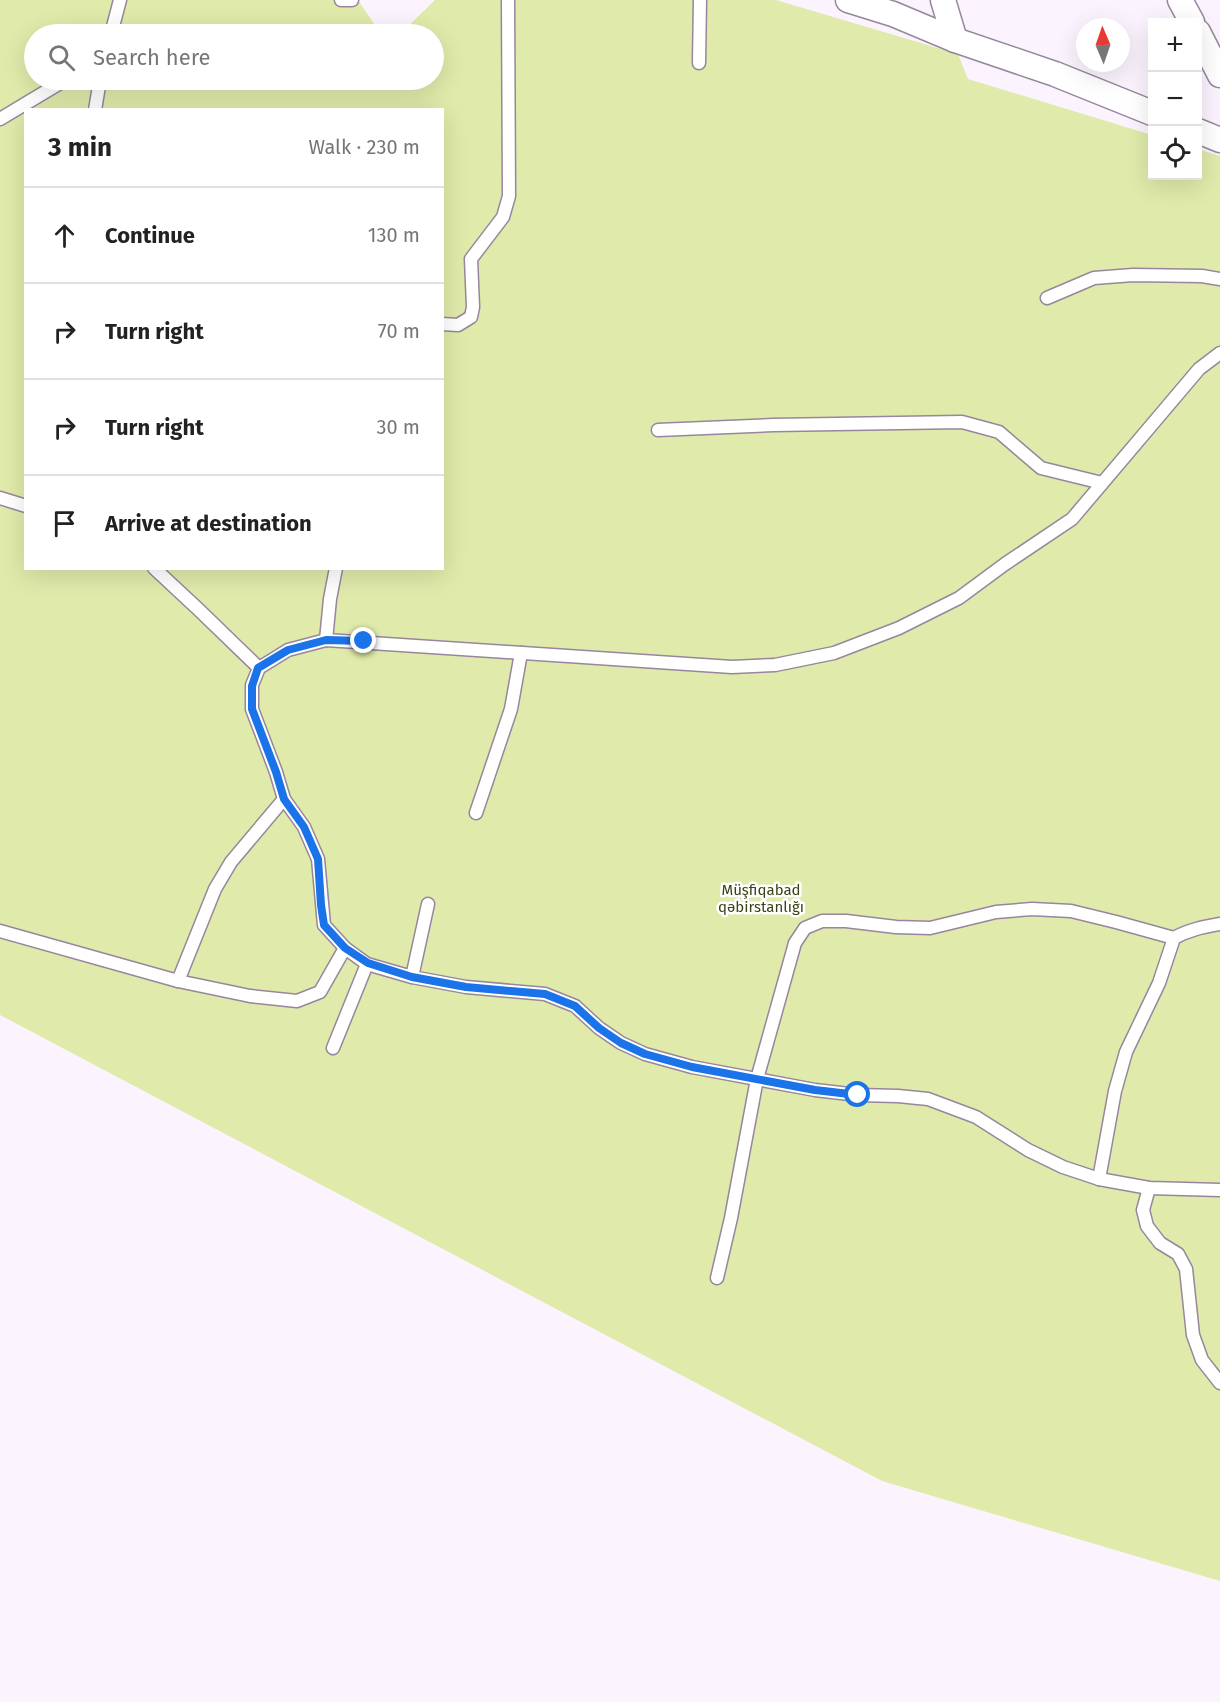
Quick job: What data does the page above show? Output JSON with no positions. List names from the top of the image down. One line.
{"parks":["Müşfiqabad qəbirstanlığı"],"north":"top","page":{"map_buttons":["+","−"],"search":"Search here","heading":["3 min","Walk · 230 m"],"list":[["Continue","130 m"],["Turn right","70 m"],["Turn right","30 m"],"Arrive at destination"]}}
